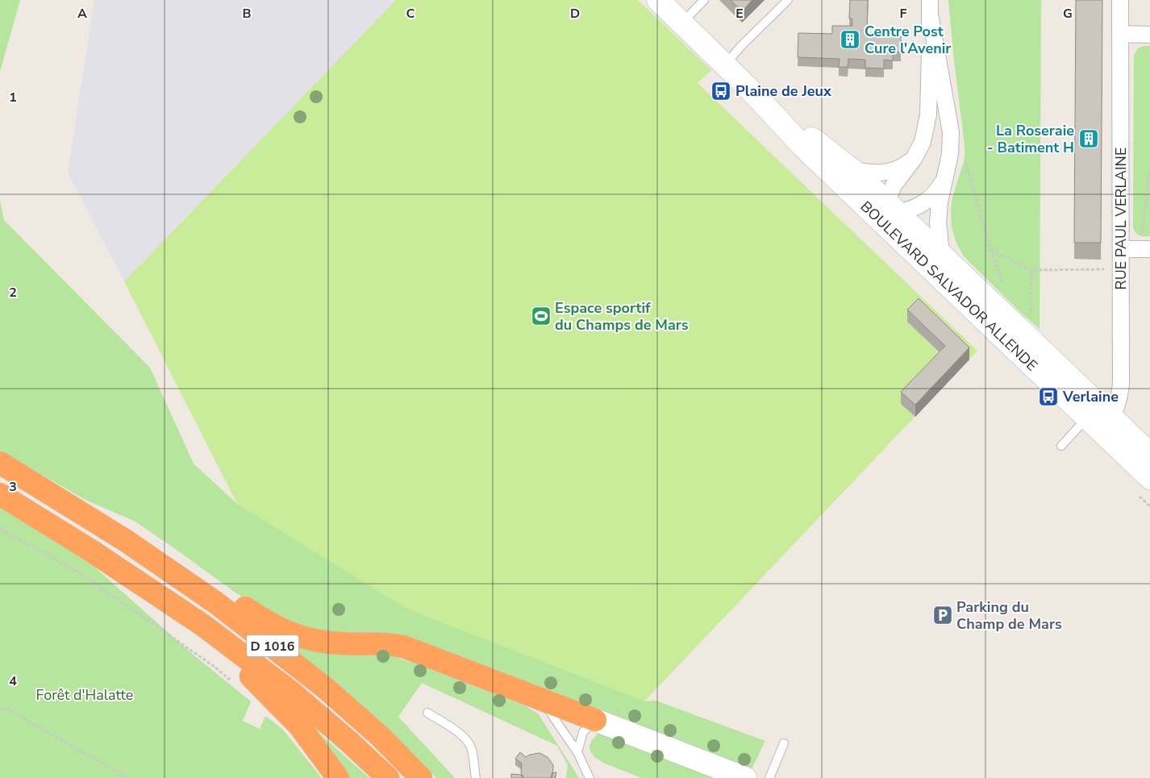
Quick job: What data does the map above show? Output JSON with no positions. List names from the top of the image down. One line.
{"streets":{"highway":["D 1016"],"street":["RUE PAUL VERLAINE","BOULEVARD SALVADOR ALLENDE"]},"crossings":[["RUE PAUL VERLAINE","BOULEVARD SALVADOR ALLENDE"]],"parks":["Forêt d'Halatte"],"places":{"building":["Centre Post Cure l'Avenir","La Roseraie - Batiment H"],"bus stop":["Plaine de Jeux","Verlaine"],"sports":["Espace sportif du Champs de Mars"],"parking":["Parking du Champ de Mars"]},"grid":{"columns":["A","B","C","D","E","F","G"],"rows":["1","2","3","4"]}}
